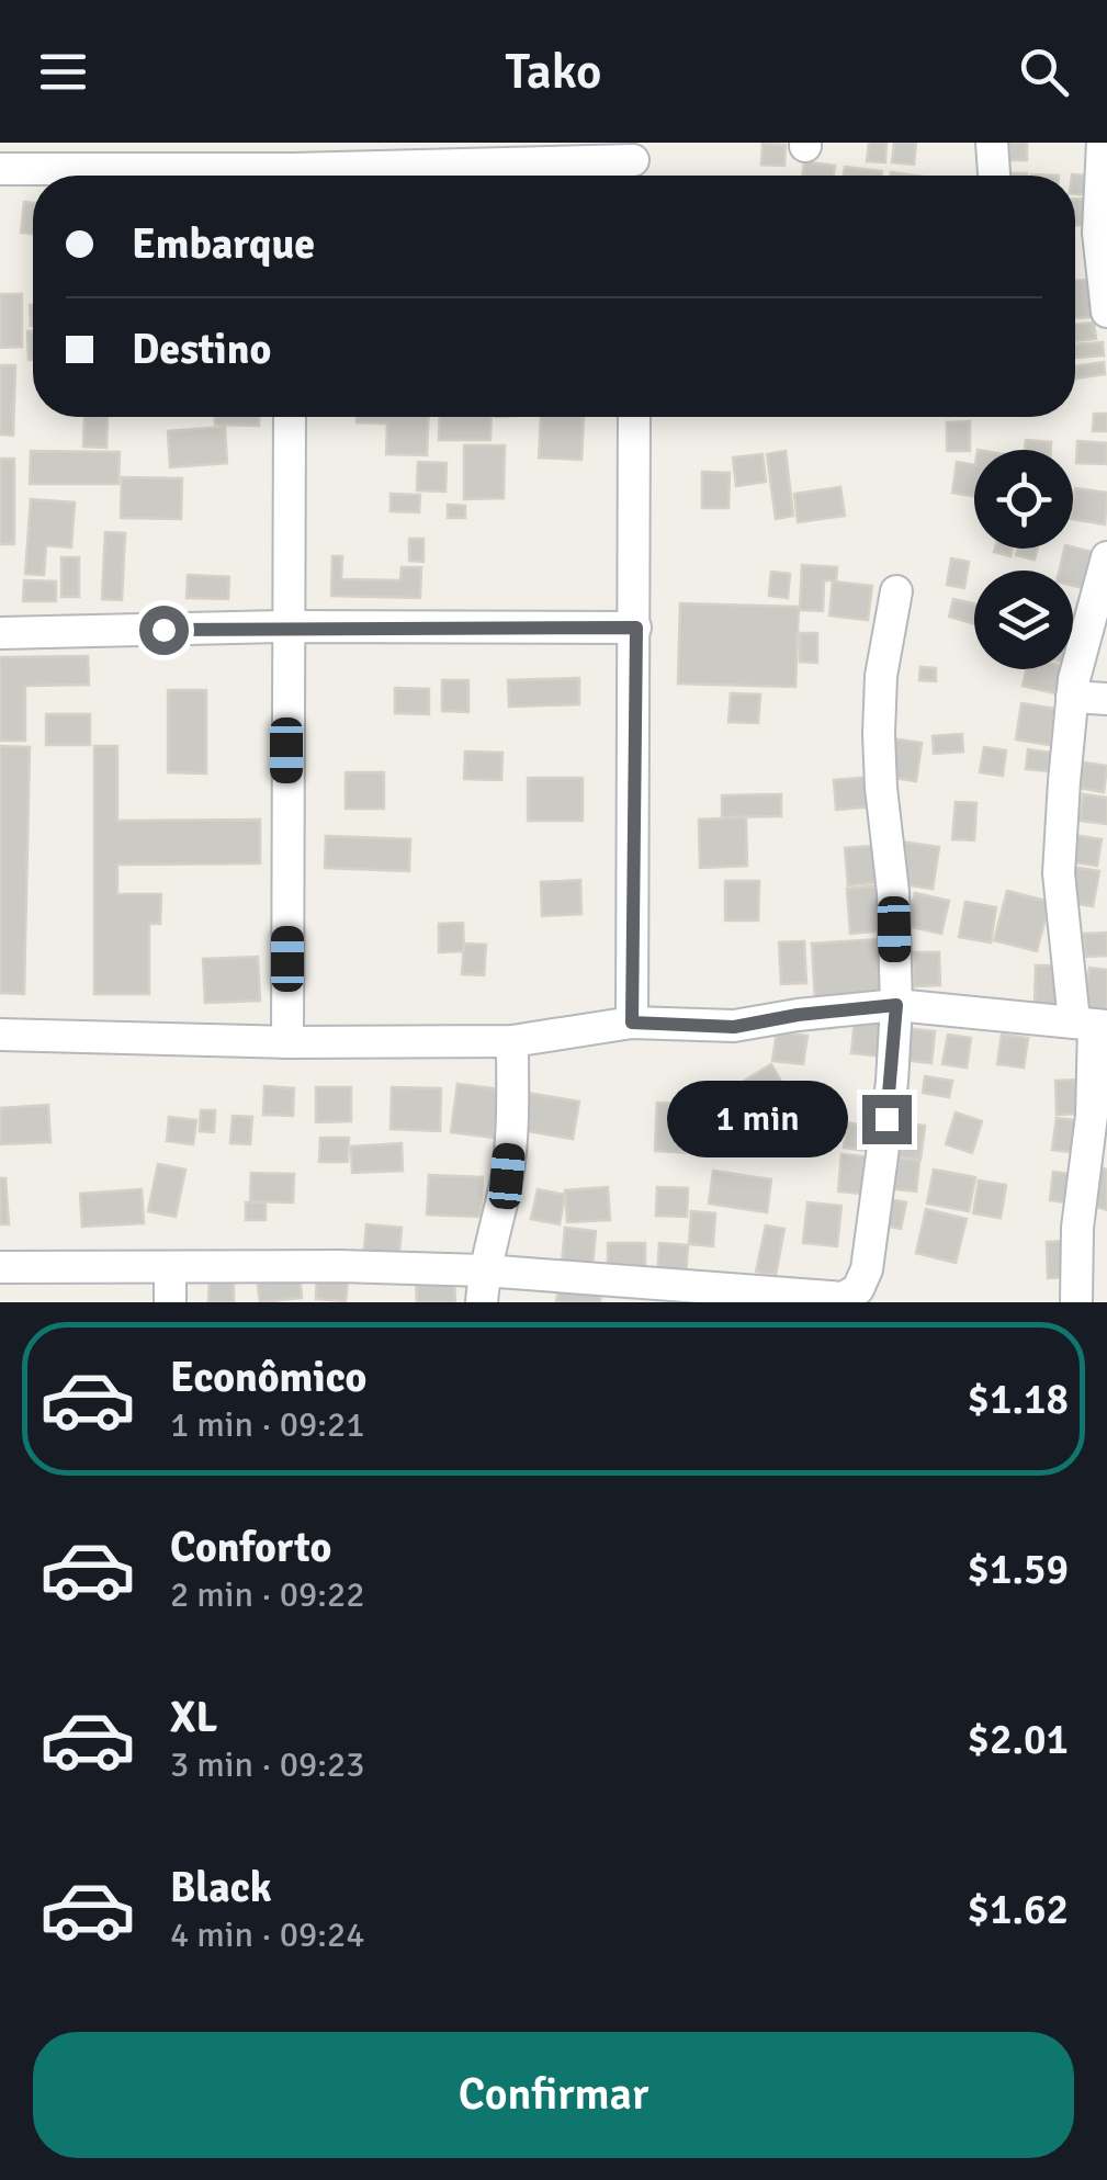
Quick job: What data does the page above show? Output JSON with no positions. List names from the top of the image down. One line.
{"page":{"header":"Tako","banner":["Embarque","Destino"],"bubble":"1 min","list":[{"name":"Econômico","note":"1 min · 09:21","value":"$1.18"},{"name":"Conforto","note":"2 min · 09:22","value":"$1.59"},{"name":"XL","note":"3 min · 09:23","value":"$2.01"},{"name":"Black","note":"4 min · 09:24","value":"$1.62"}],"buttons":"Confirmar"}}
